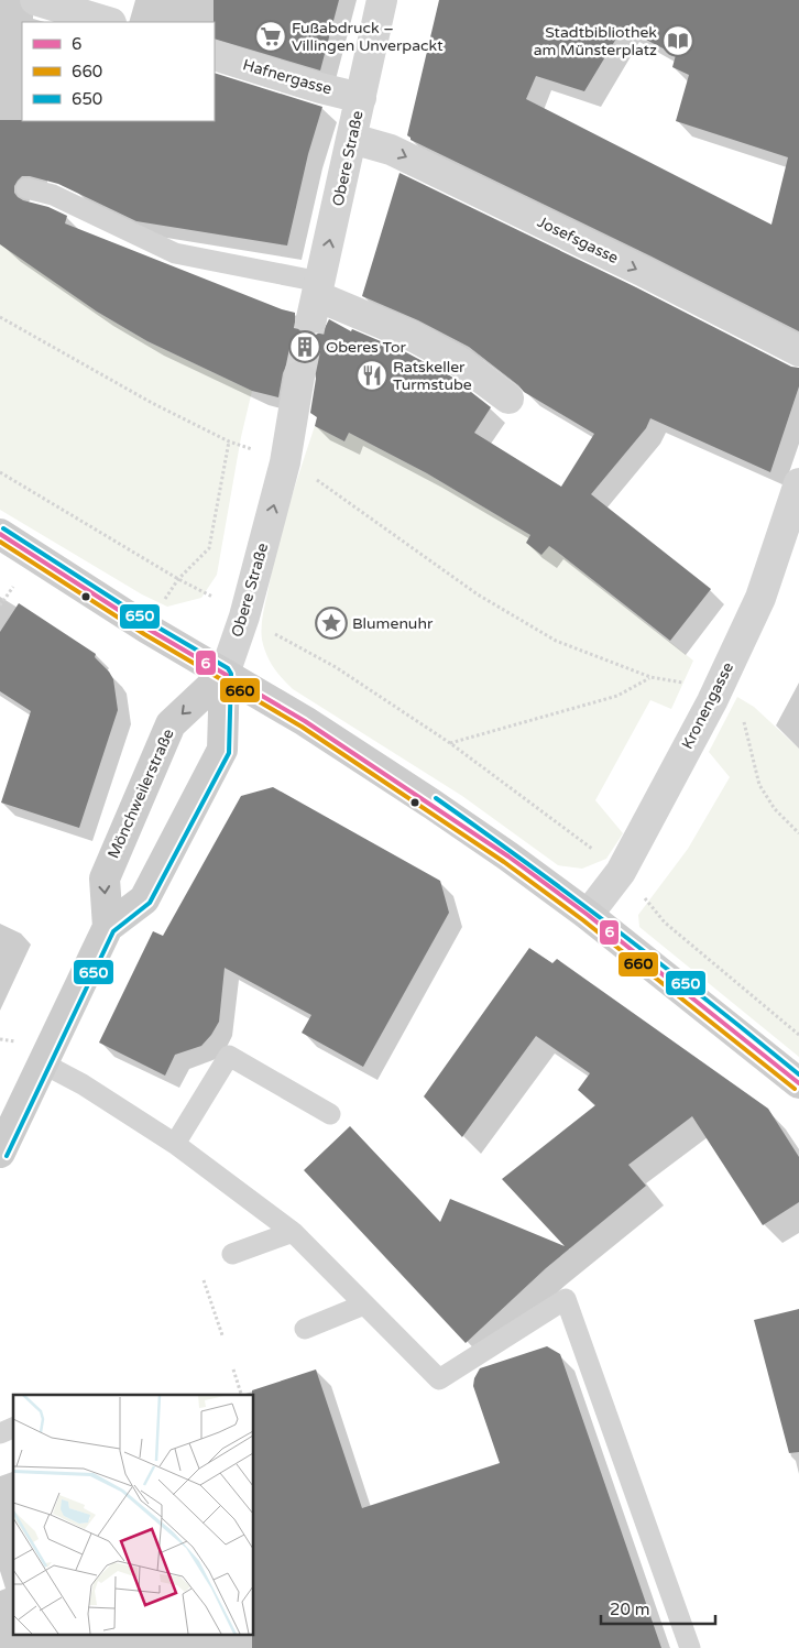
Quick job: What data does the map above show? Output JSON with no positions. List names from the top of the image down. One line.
{"streets":{"main road":["Mönchweilerstraße"],"street":["Hafnergasse","Obere Straße","Josefsgasse","Kronengasse"]},"crossings":[["Hafnergasse","Obere Straße"],["Obere Straße","Josefsgasse"],["Obere Straße","Mönchweilerstraße"]],"one_way":["Obere Straße"],"places":{"supermarket":["Fußabdruck – Villingen Unverpackt"],"library":["Stadtbibliothek am Münsterplatz"],"building":["Oberes Tor"],"restaurant":["Ratskeller Turmstube"],"place":["Blumenuhr"]},"lines":["transit line 650","transit line 6","transit line 660"],"legend":["6","660","650"],"scale_bar":"20 m"}
